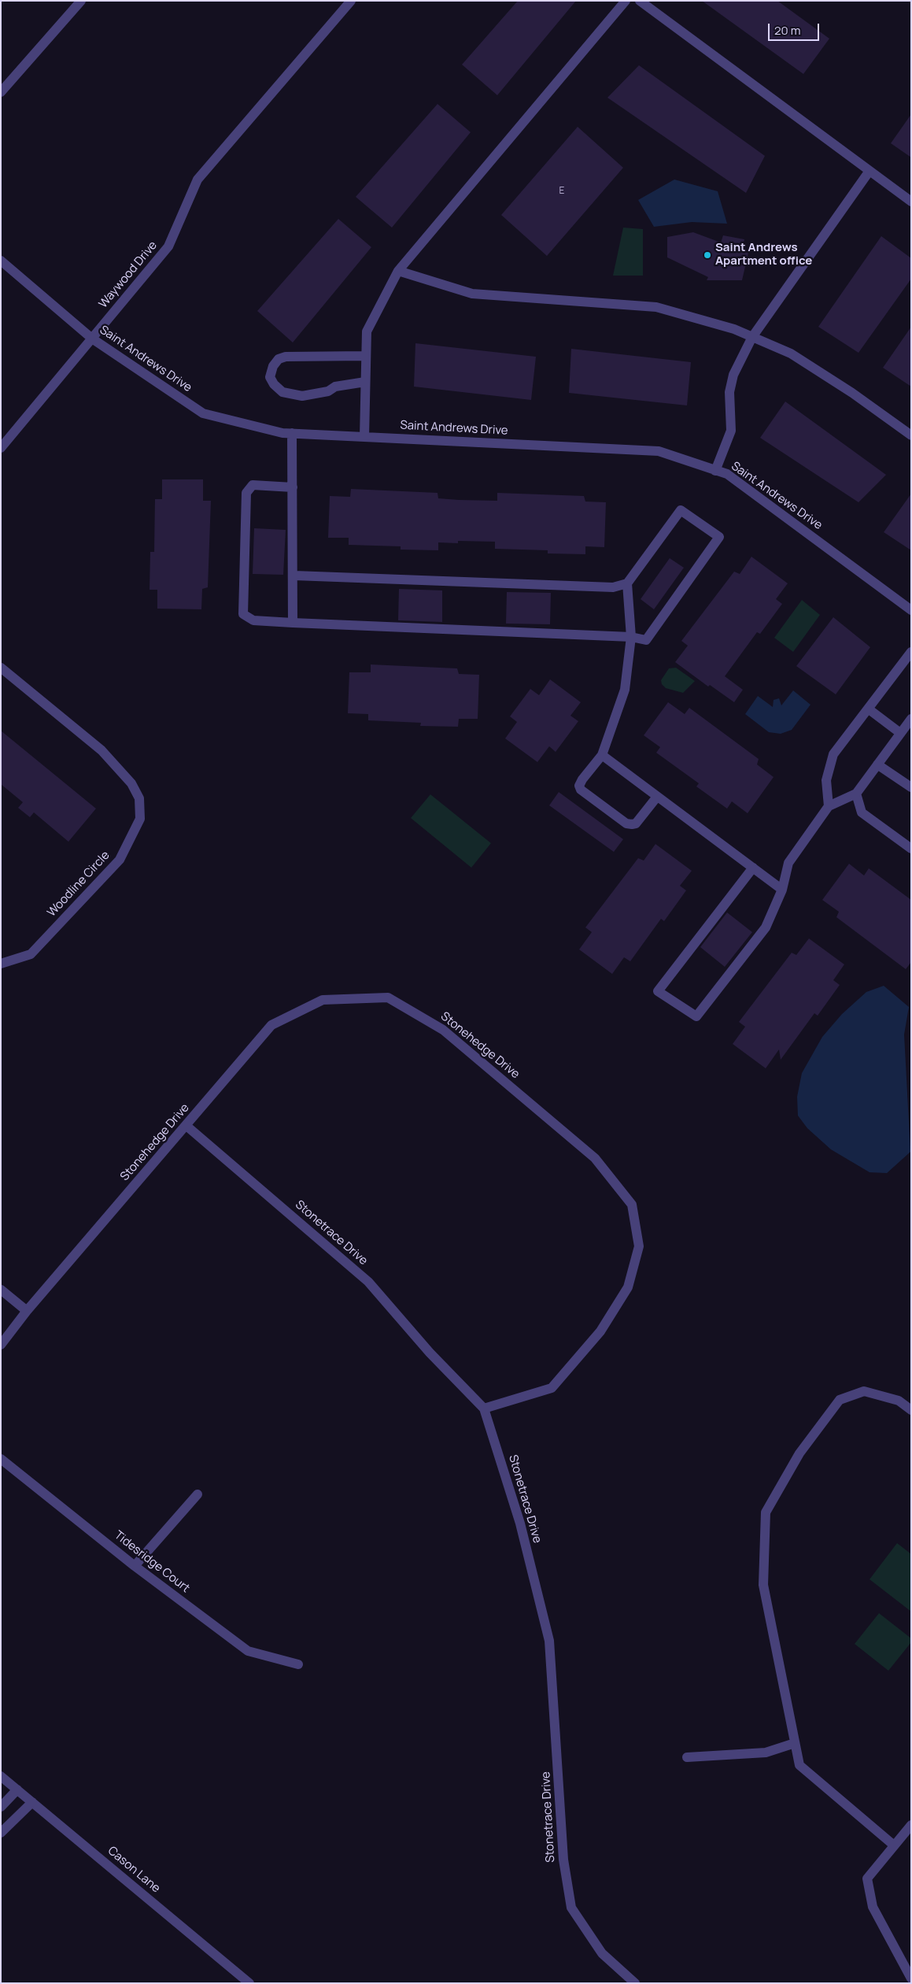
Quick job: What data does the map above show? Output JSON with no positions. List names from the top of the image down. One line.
{"streets":{"street":["Waywood Drive","Saint Andrews Drive","Woodline Circle","Stonehedge Drive","Stonetrace Drive","Tidesridge Court","Cason Lane"]},"crossings":[["Waywood Drive","Saint Andrews Drive"],["Stonehedge Drive","Stonetrace Drive"]],"places":["Saint Andrews Apartment office"],"house_numbers":["E"],"scale_bar":"20 m"}
